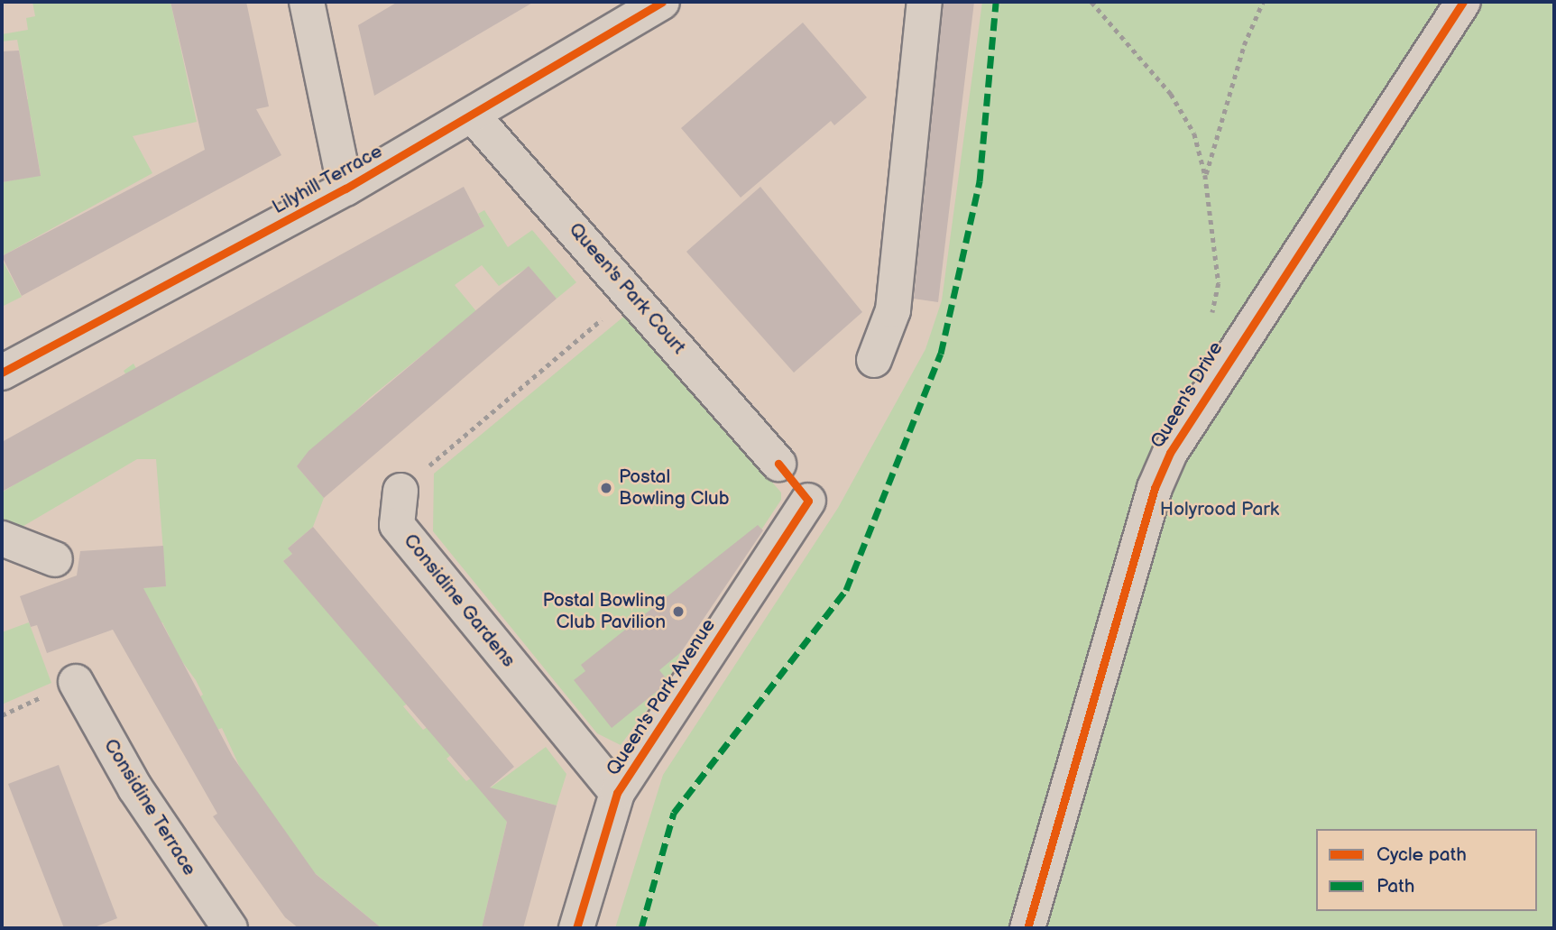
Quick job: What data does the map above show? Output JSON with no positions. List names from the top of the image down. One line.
{"streets":{"street":["Lilyhill Terrace","Queen's Park Court","Queen's Drive","Considine Gardens","Queen's Park Avenue","Considine Terrace"]},"crossings":[["Lilyhill Terrace","Queen's Park Court"],["Considine Gardens","Queen's Park Avenue"]],"parks":["Holyrood Park"],"places":["Postal Bowling Club","Postal Bowling Club Pavilion"],"legend":["Cycle path","Path"]}
